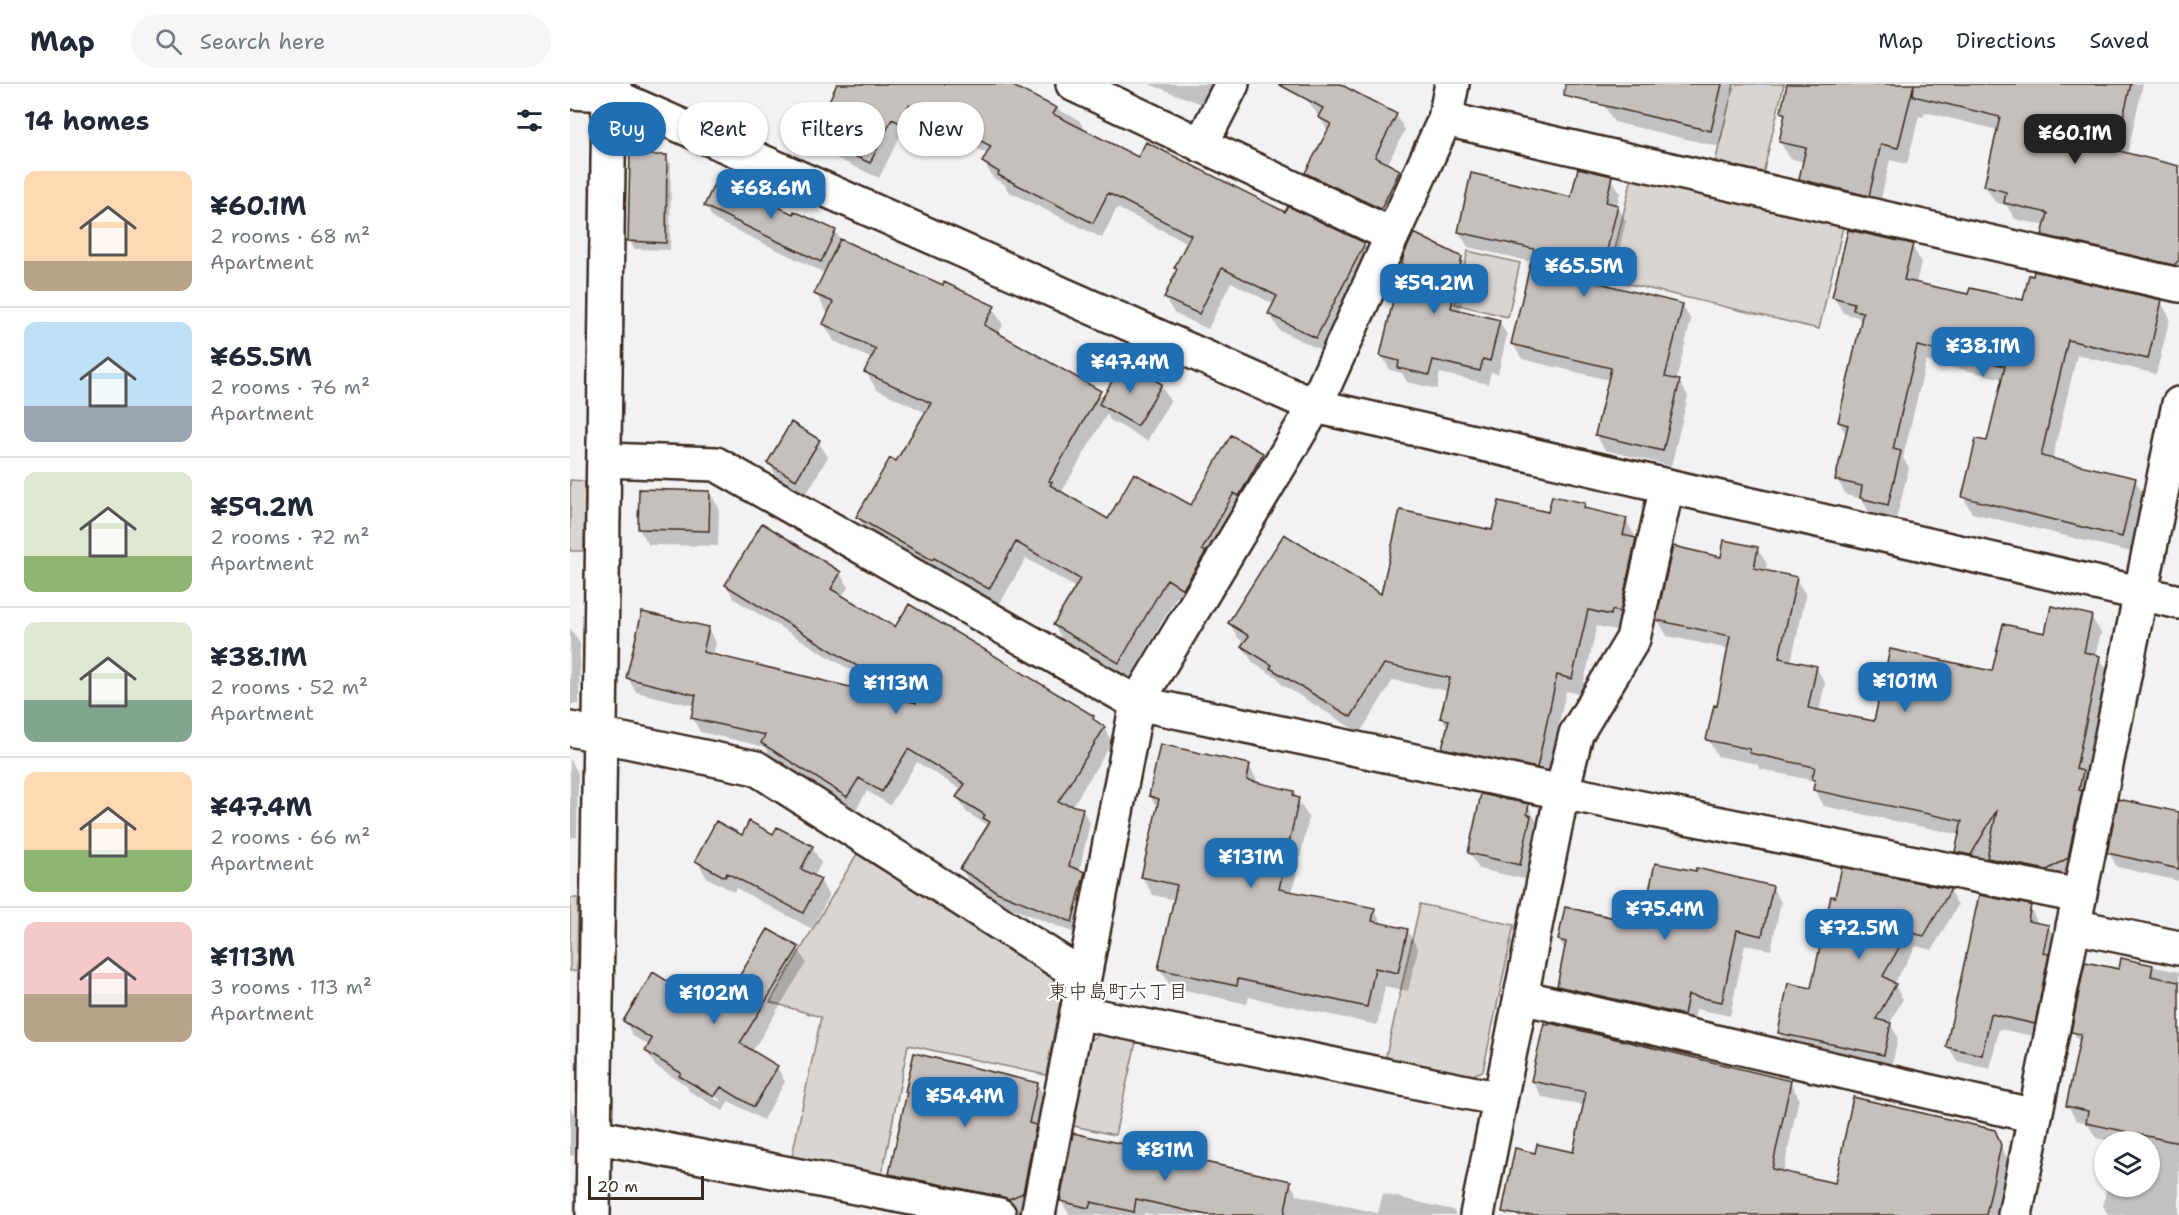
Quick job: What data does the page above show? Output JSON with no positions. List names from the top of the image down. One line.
{"districts":["東中島町六丁目"],"scale_bar":"20 m","page":{"header":"Map","search":"Search here","nav":["Map","Directions","Saved"],"heading":"14 homes","chip":["Buy","Rent","Filters","New"],"price":["¥60.1M","¥68.6M","¥65.5M","¥59.2M","¥38.1M","¥47.4M","¥101M","¥113M","¥131M","¥75.4M","¥72.5M","¥102M","¥54.4M","¥81M"],"list":[{"name":"¥60.1M","note":"2 rooms · 68 m² · Apartment"},{"name":"¥65.5M","note":"2 rooms · 76 m² · Apartment"},{"name":"¥59.2M","note":"2 rooms · 72 m² · Apartment"},{"name":"¥38.1M","note":"2 rooms · 52 m² · Apartment"},{"name":"¥47.4M","note":"2 rooms · 66 m² · Apartment"},{"name":"¥113M","note":"3 rooms · 113 m² · Apartment"}],"scale":"20 m"}}
